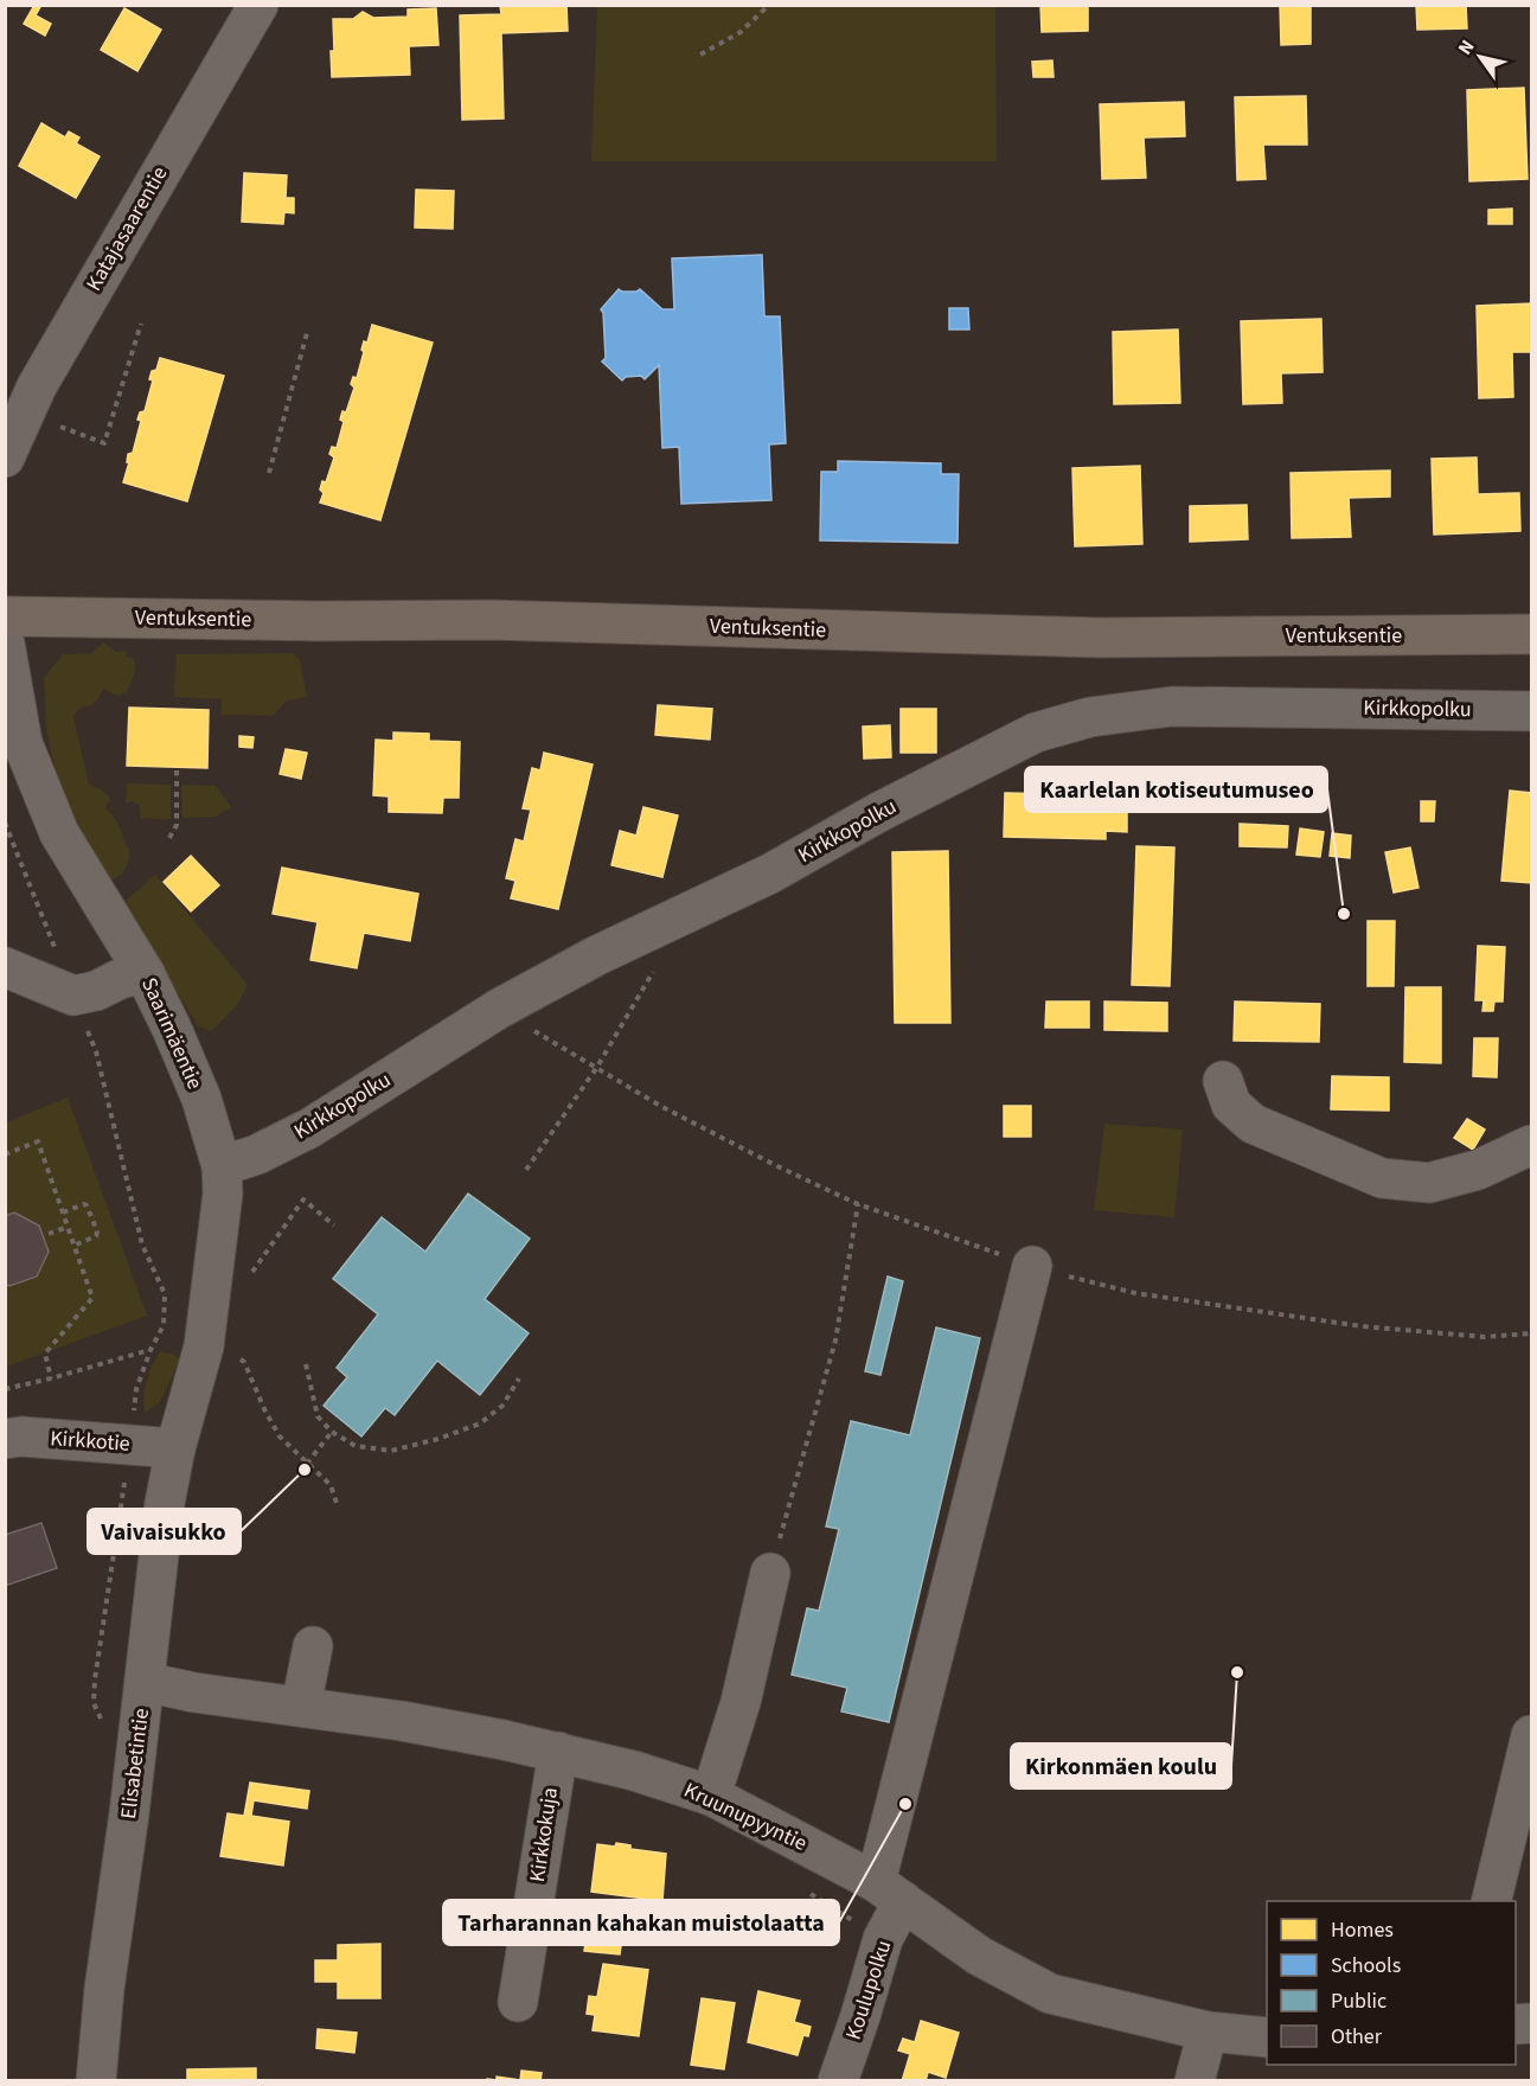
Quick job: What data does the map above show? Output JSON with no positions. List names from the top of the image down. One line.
{"streets":{"main road":["Ventuksentie"],"street":["Katajasaarentie","Kirkkopolku","Saarimäentie","Kirkkotie","Elisabetintie","Kruunupyyntie","Kirkkokuja","Koulupolku"]},"crossings":[["Kirkkopolku","Saarimäentie"],["Saarimäentie","Kirkkotie"],["Saarimäentie","Elisabetintie"],["Kirkkotie","Elisabetintie"],["Elisabetintie","Kruunupyyntie"],["Kruunupyyntie","Kirkkokuja"],["Kruunupyyntie","Koulupolku"]],"places":["Kaarlelan kotiseutumuseo","Vaivaisukko","Kirkonmäen koulu","Tarharannan kahakan muistolaatta"],"legend":["Homes","Schools","Public","Other"],"north":"top left"}
